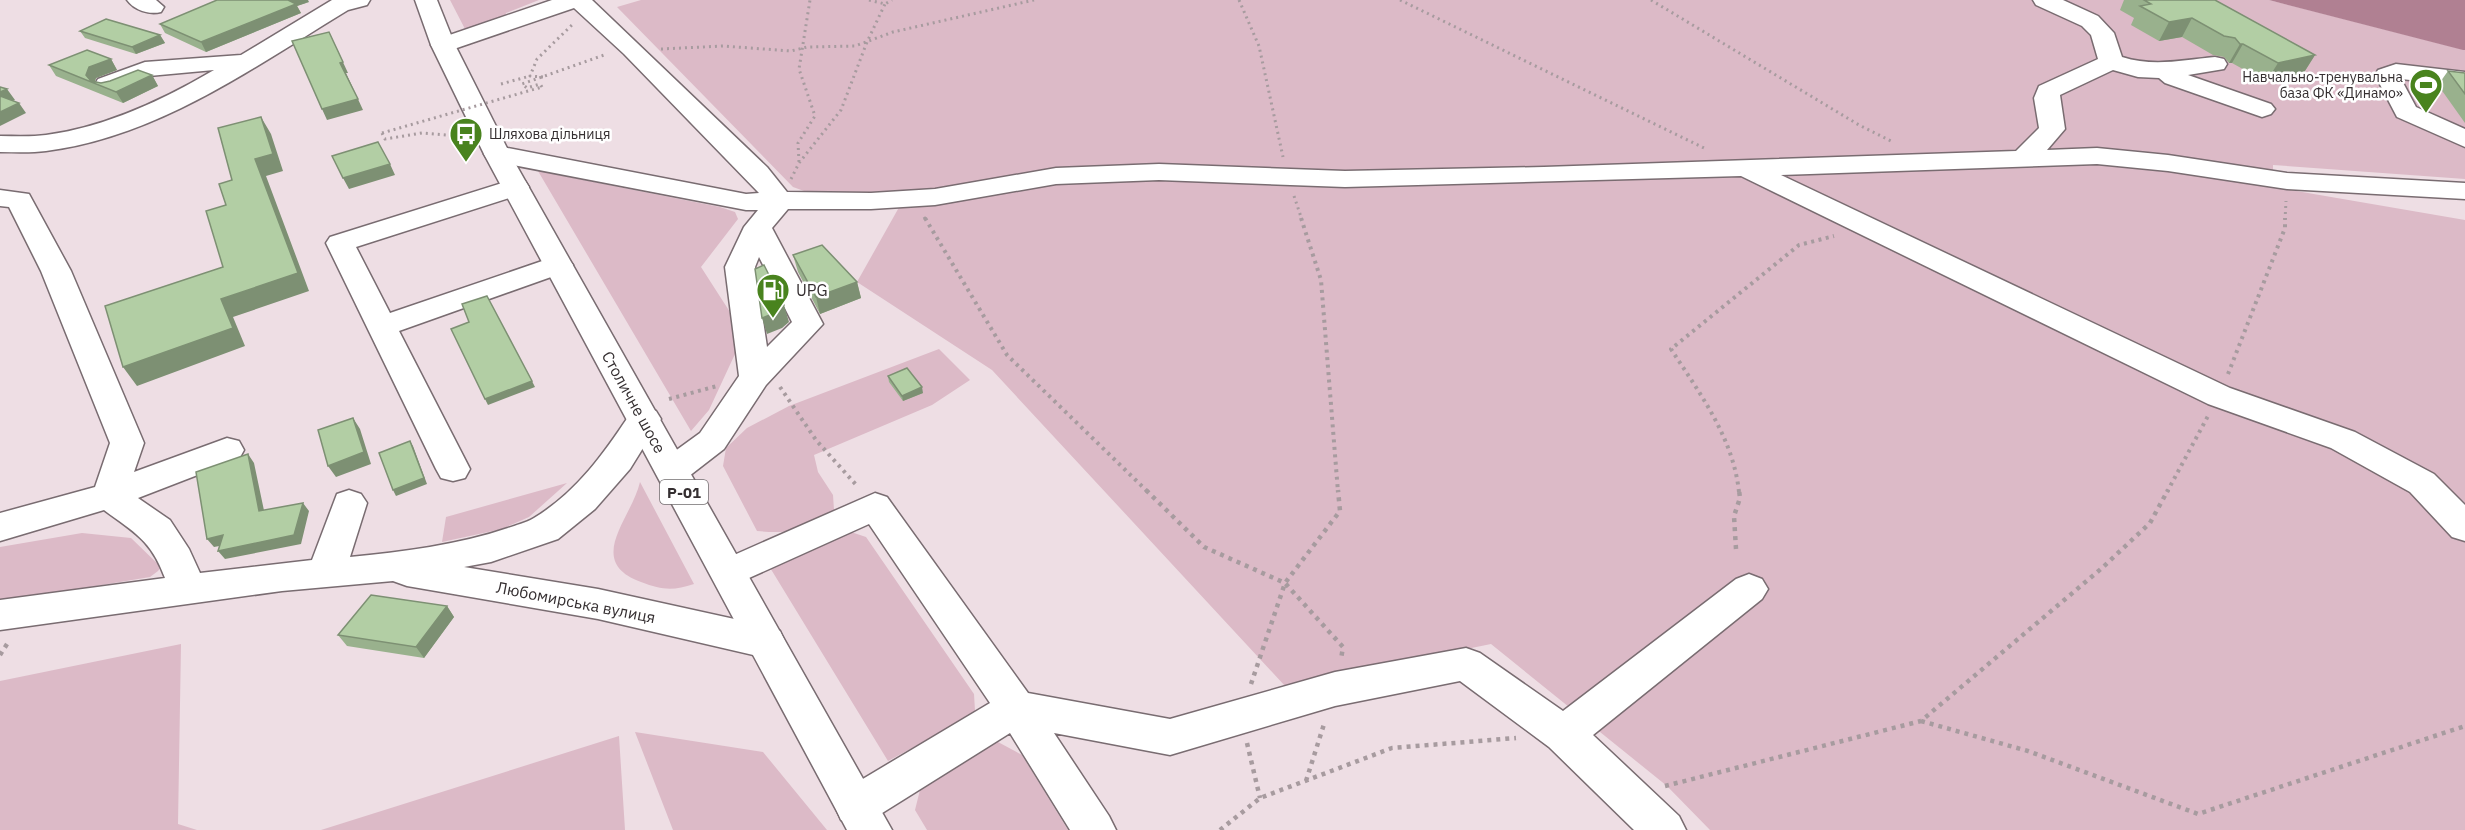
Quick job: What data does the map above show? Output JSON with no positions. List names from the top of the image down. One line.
{"streets":{"street":["Столичне шосе","Р-01","Любомирська вулиця"]},"crossings":[["Столичне шосе","Любомирська вулиця"]],"places":{"sports":["Навчально-тренувальна база ФК «Динамо»"],"bus stop":["Шляхова дільниця"],"fuel station":["UPG"]}}
